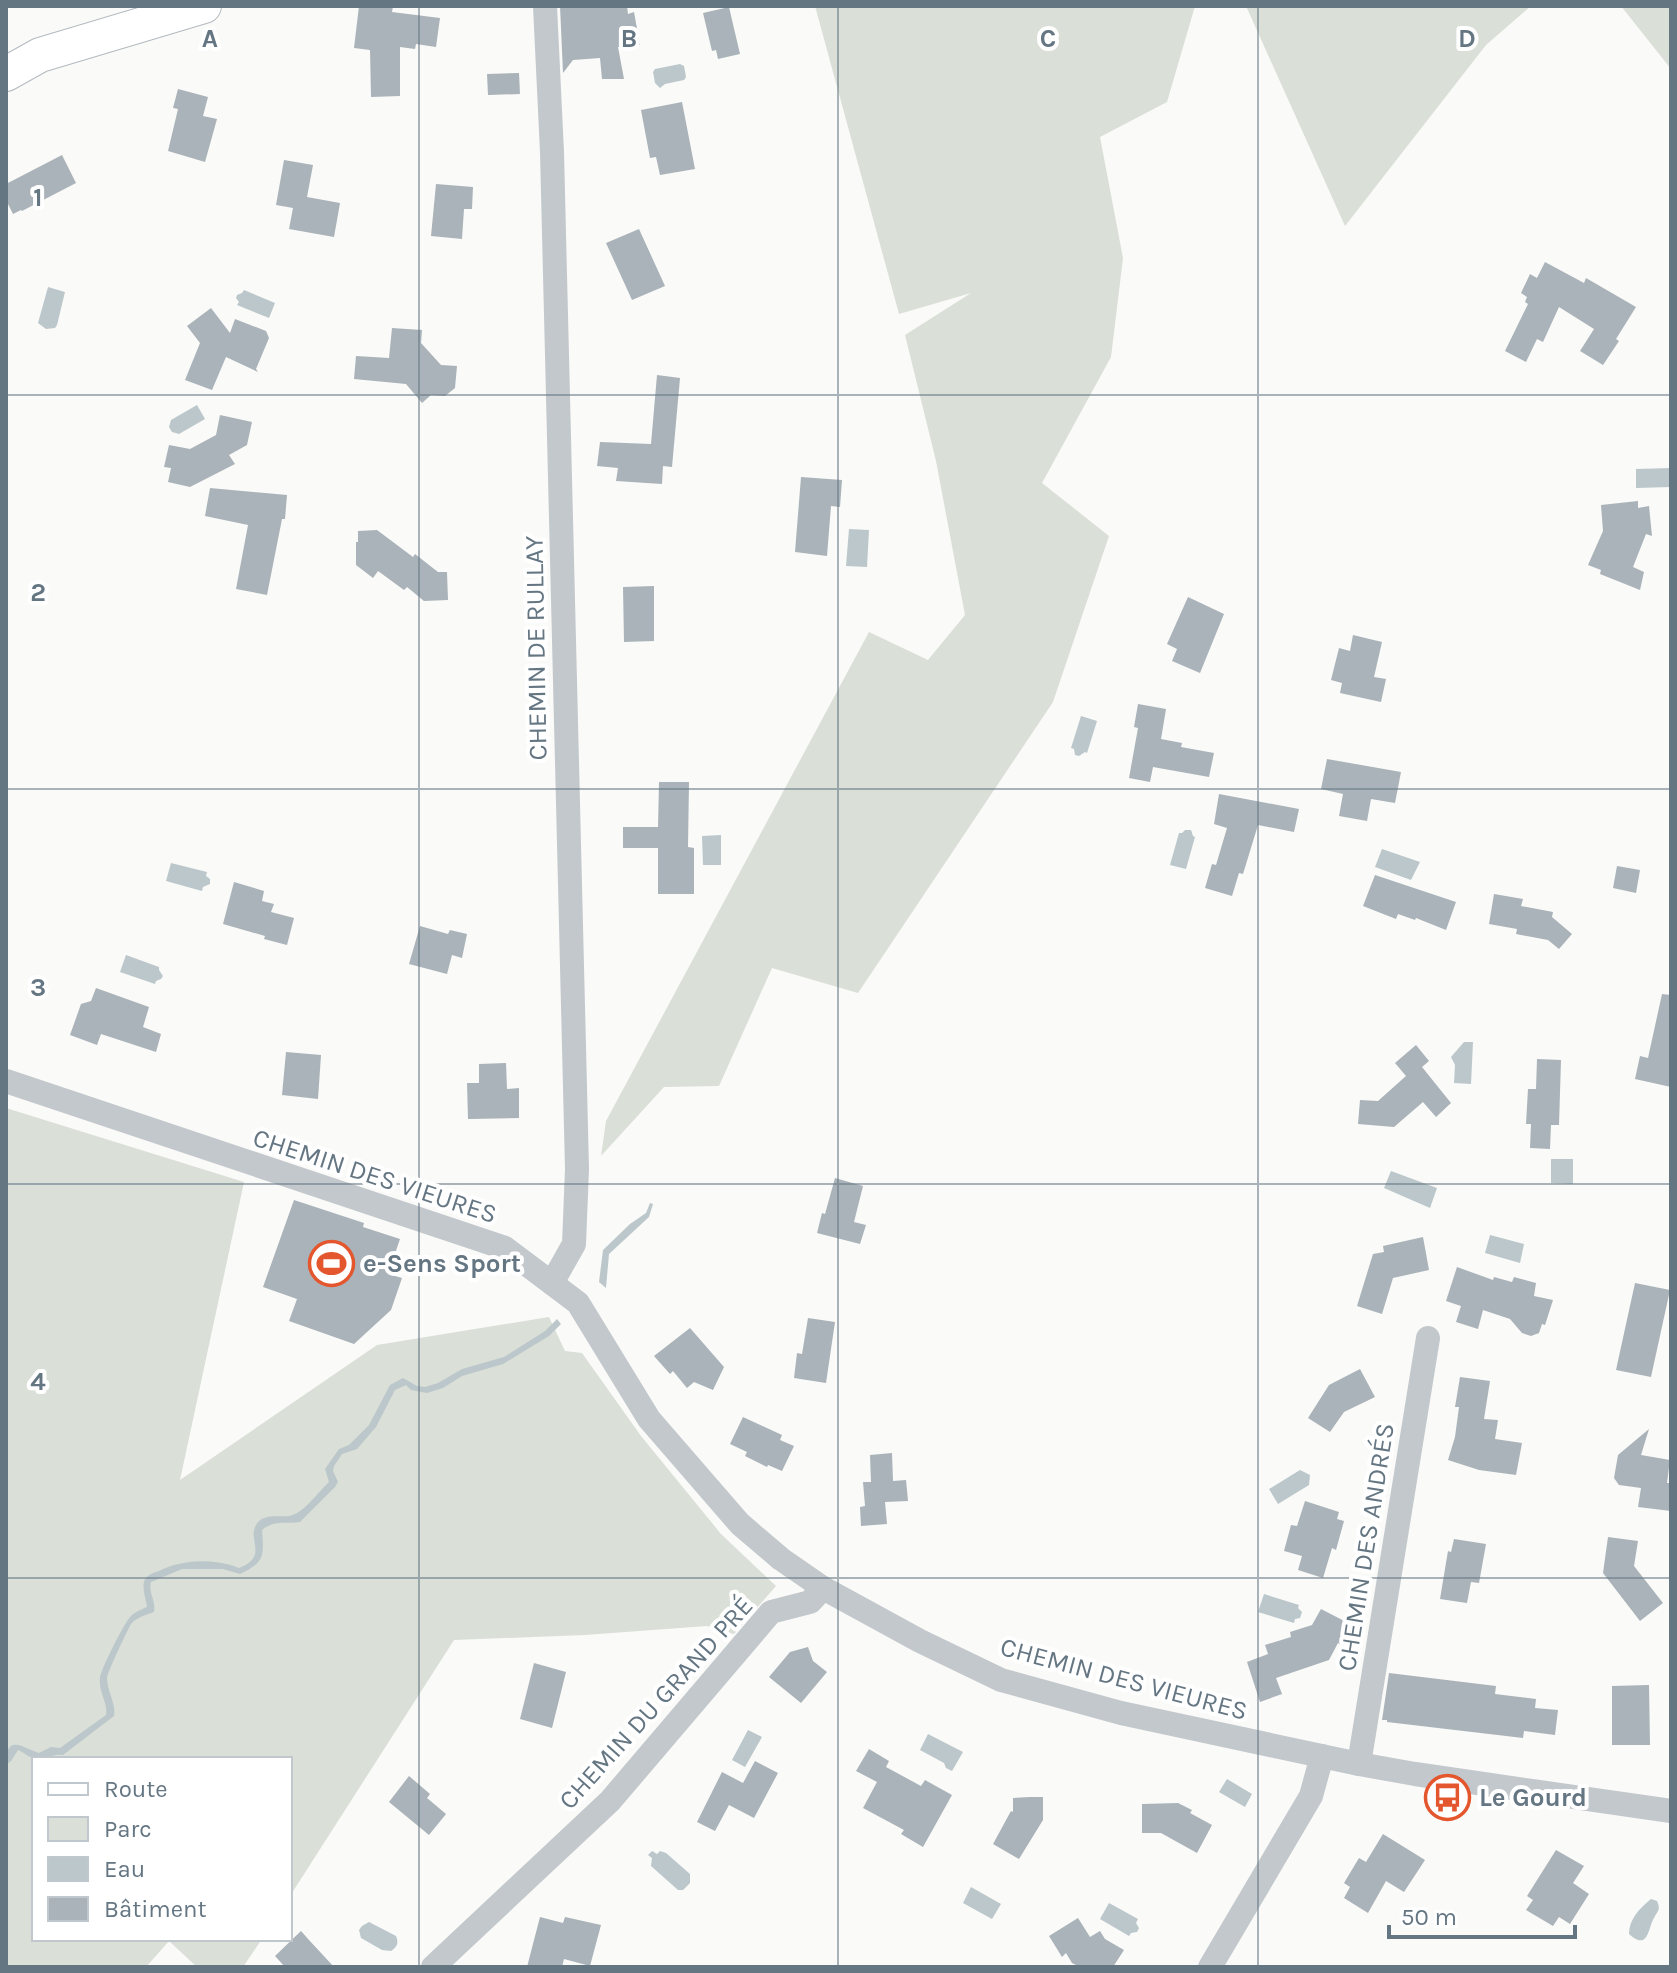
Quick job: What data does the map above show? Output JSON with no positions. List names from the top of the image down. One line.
{"streets":{"street":["CHEMIN DE RULLAY","CHEMIN DES VIEURES","CHEMIN DES ANDRÉS","CHEMIN DU GRAND PRÉ"]},"crossings":[["CHEMIN DE RULLAY","CHEMIN DES VIEURES"],["CHEMIN DES VIEURES","CHEMIN DU GRAND PRÉ"]],"places":{"sports":["e-Sens Sport"],"bus stop":["Le Gourd"]},"legend":["Route","Parc","Eau","Bâtiment"],"scale_bar":"50 m","grid":{"columns":["A","B","C","D"],"rows":["1","2","3","4"]}}
